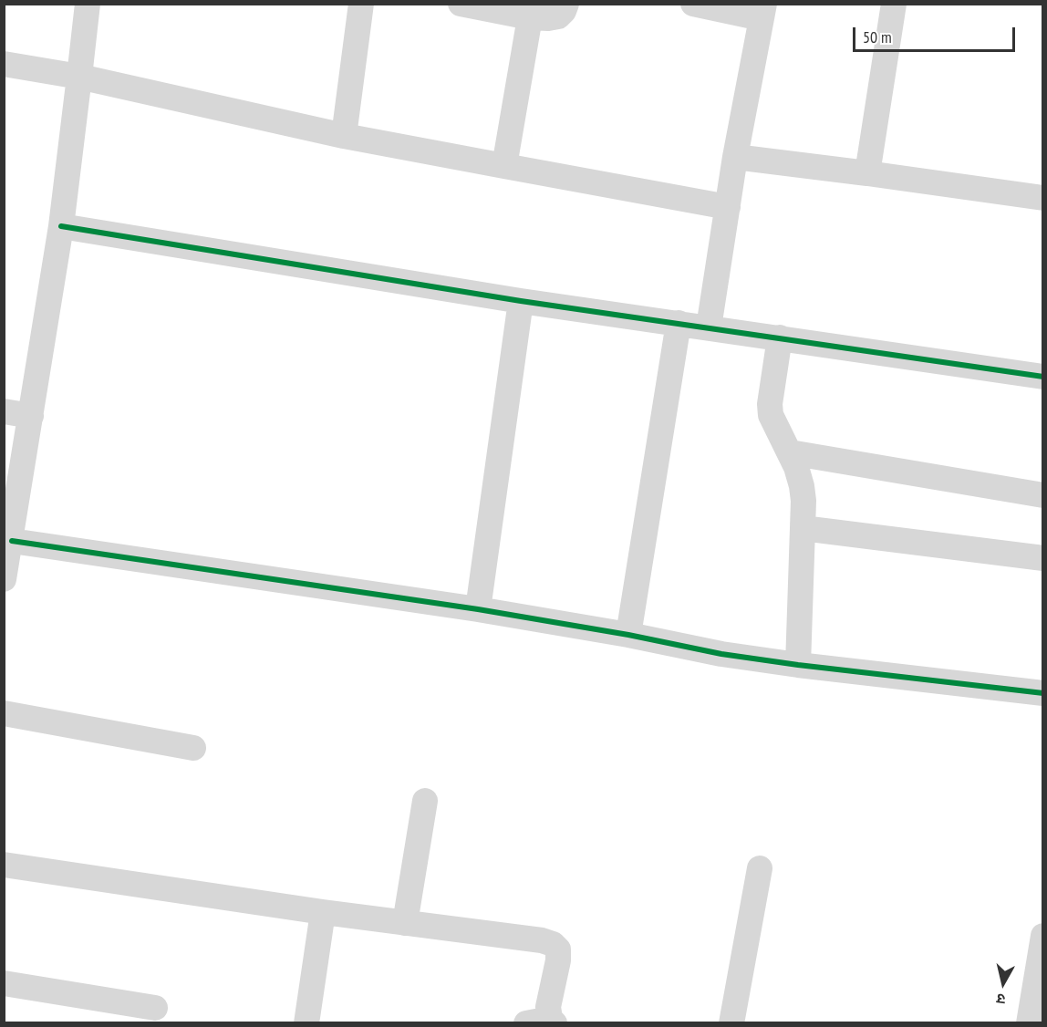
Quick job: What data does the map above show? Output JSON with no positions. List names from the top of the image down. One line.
{"scale_bar":"50 m","north":"bottom"}
